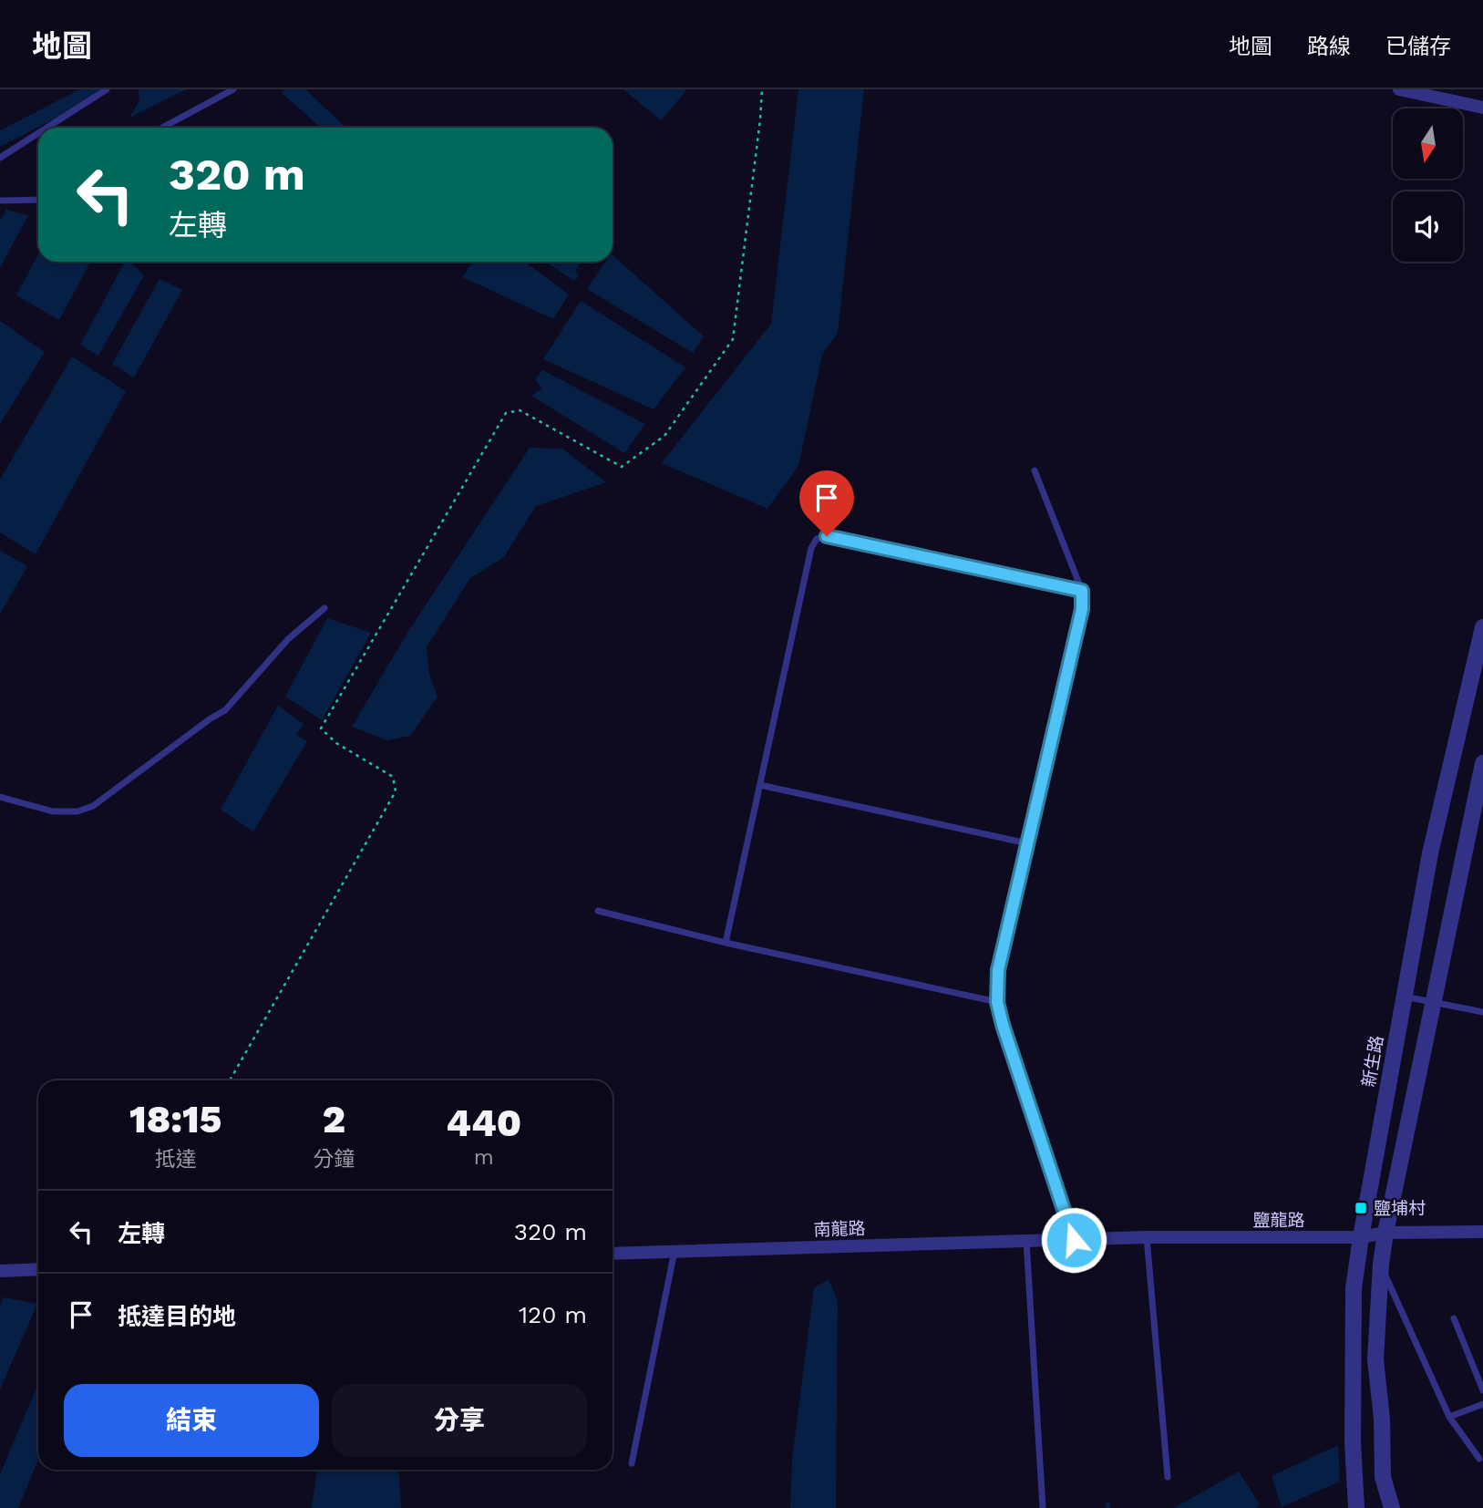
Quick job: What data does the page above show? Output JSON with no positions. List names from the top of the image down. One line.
{"streets":{"street":["新生路","鹽龍路","南龍路"]},"crossings":[["新生路","鹽龍路"],["鹽龍路","南龍路"]],"places":{"transit":["鹽埔村"]},"north":"bottom","page":{"header":"地圖","nav":["地圖","路線","已儲存"],"turn":["320 m","左轉"],"eta":["18:15","抵達","2","分鐘","440","m"],"list":[{"name":"左轉","value":"320 m"},{"name":"抵達目的地","value":"120 m"}],"buttons":["結束","分享"]}}
